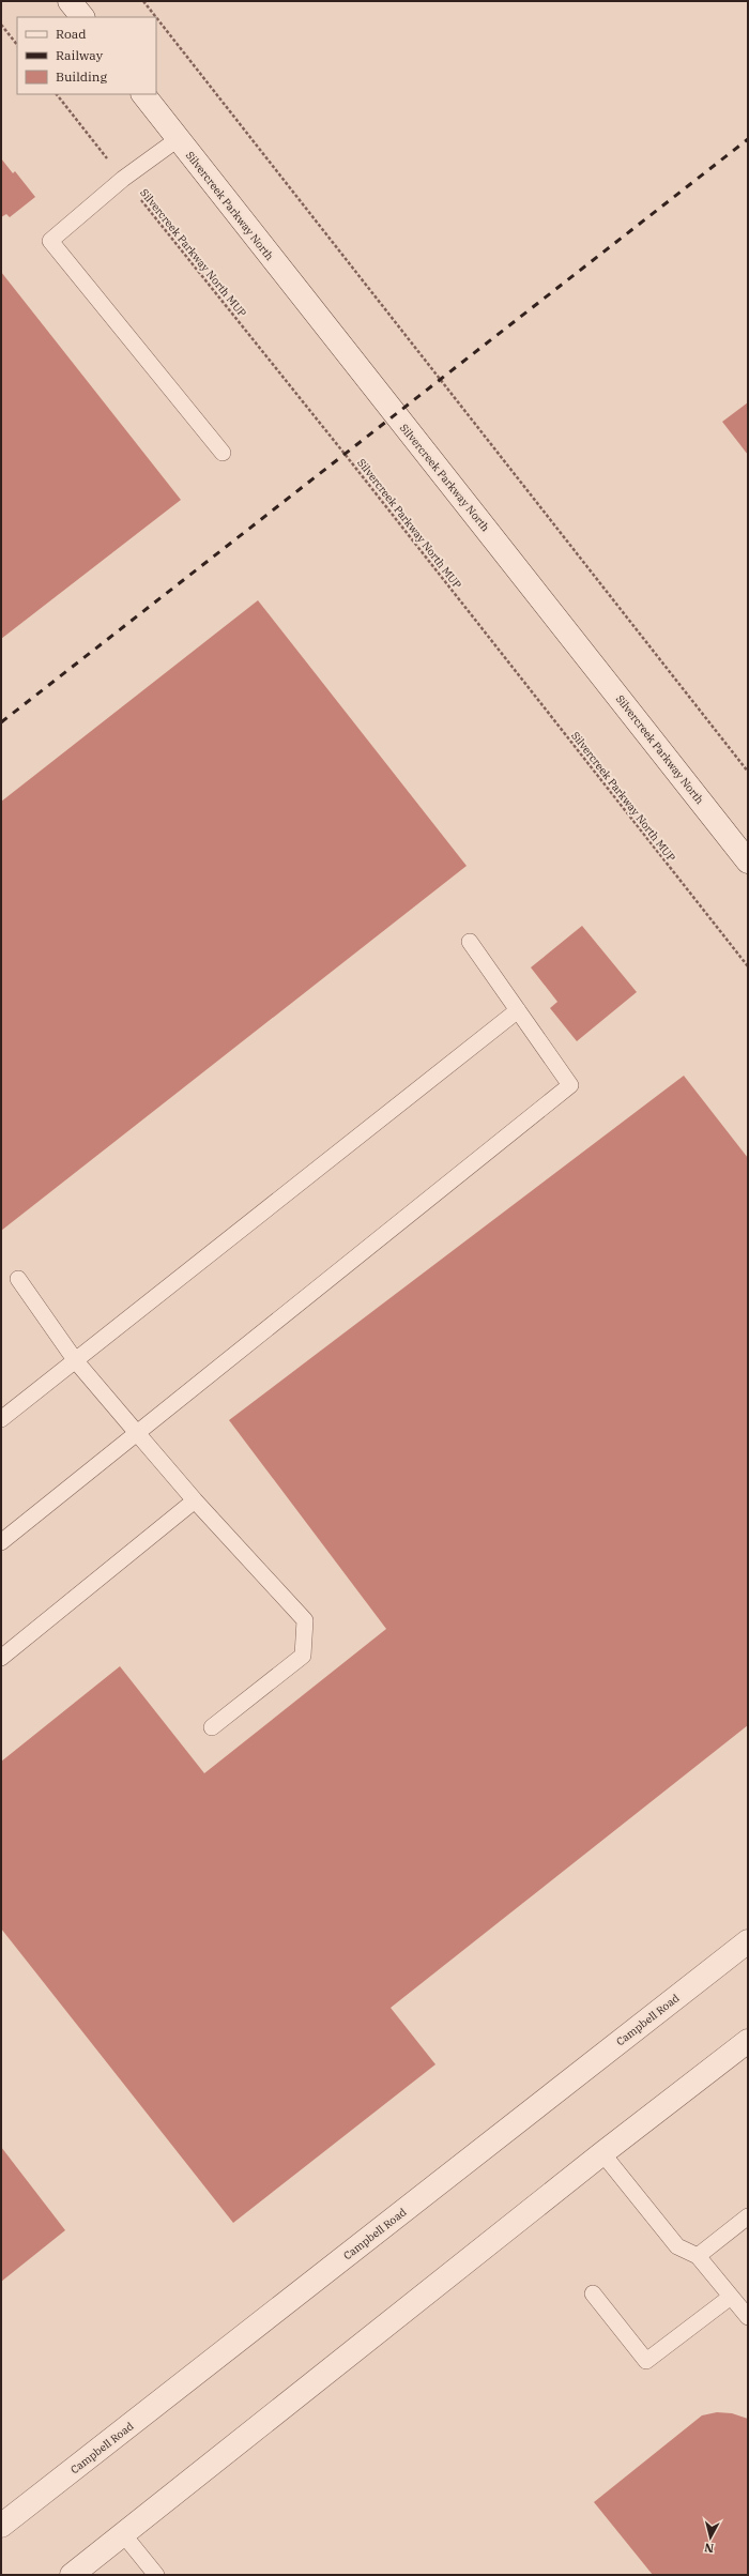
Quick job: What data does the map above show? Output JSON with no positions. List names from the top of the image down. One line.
{"streets":{"street":["Silvercreek Parkway North","Campbell Road"],"path":["Silvercreek Parkway North MUP"]},"legend":["Road","Railway","Building"],"north":"bottom"}
